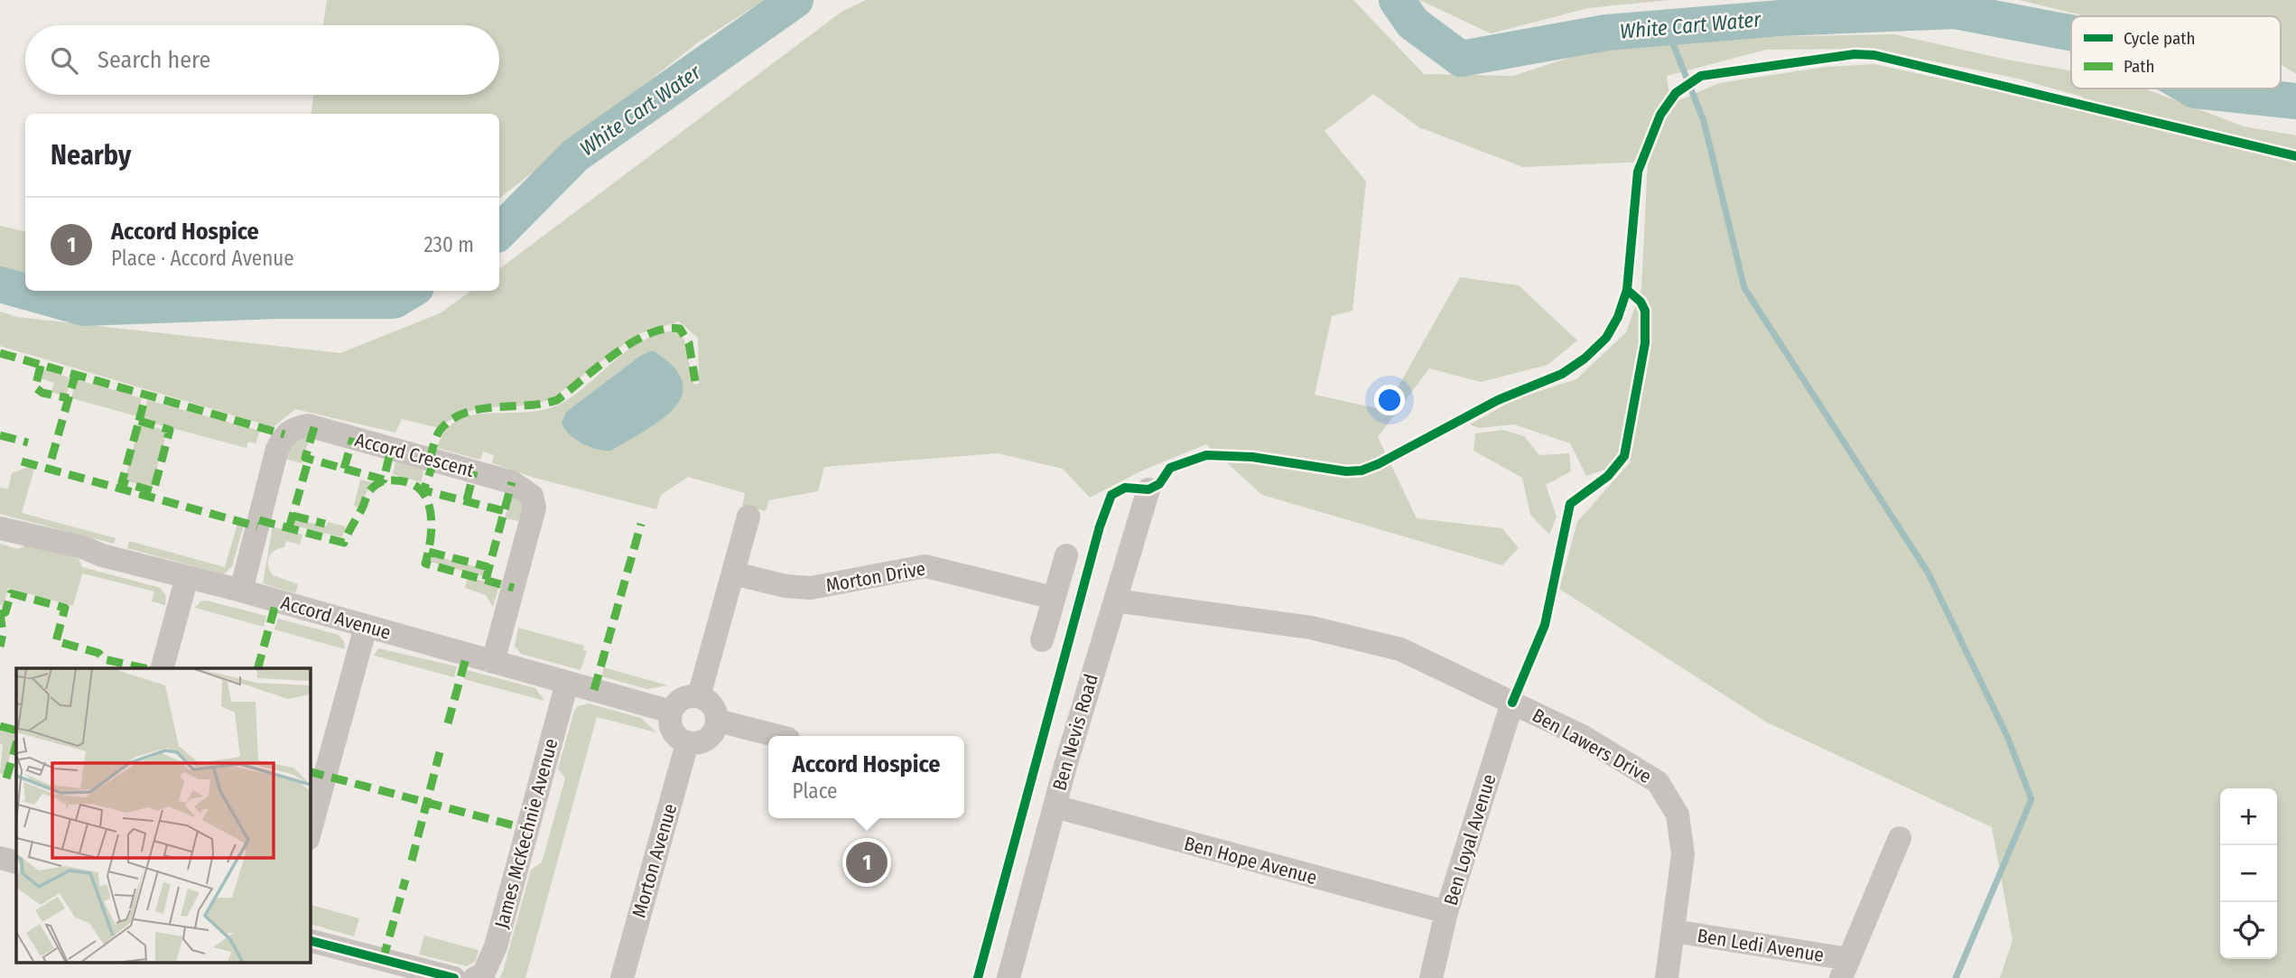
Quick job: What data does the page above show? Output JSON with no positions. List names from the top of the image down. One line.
{"streets":{"street":["Accord Crescent","Morton Drive","Accord Avenue","Ben Nevis Road","Ben Lawers Drive","James McKechnie Avenue","Ben Loyal Avenue","Morton Avenue","Ben Hope Avenue","Ben Ledi Avenue"]},"crossings":[["Accord Crescent","Accord Avenue"],["Accord Avenue","James McKechnie Avenue"],["Accord Avenue","Morton Avenue"],["Ben Nevis Road","Ben Lawers Drive"],["Ben Nevis Road","Ben Hope Avenue"],["Ben Lawers Drive","Ben Loyal Avenue"],["Ben Lawers Drive","Ben Ledi Avenue"],["Ben Loyal Avenue","Ben Hope Avenue"]],"water":["White Cart Water"],"legend":["Cycle path","Path"],"page":{"search":"Search here","heading":"Nearby","list":[{"mark":"1","name":"Accord Hospice","note":"Place · Accord Avenue","value":"230 m"}],"popup":["Accord Hospice","Place"],"map_buttons":["+","−"],"pins":"1"}}
